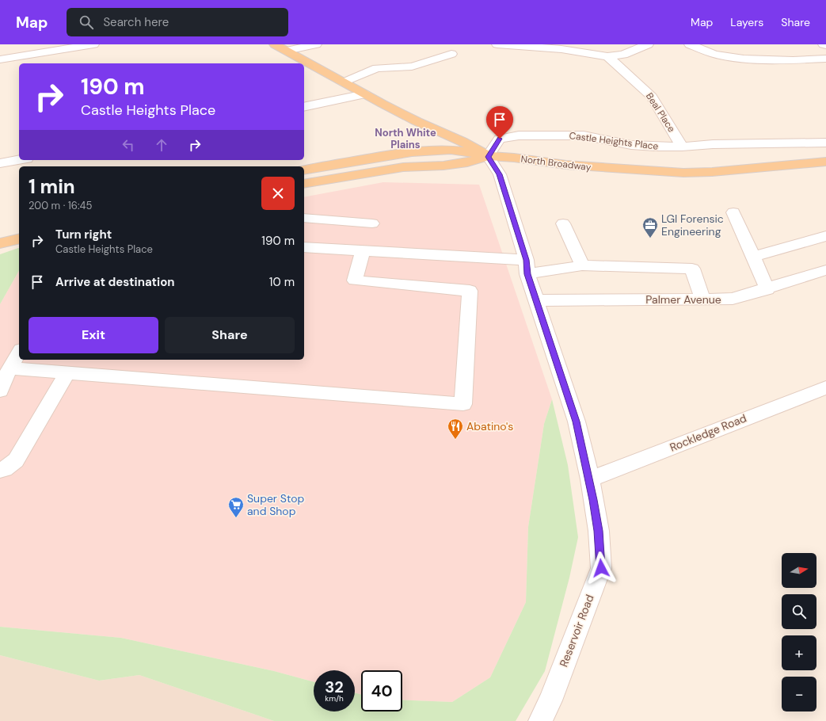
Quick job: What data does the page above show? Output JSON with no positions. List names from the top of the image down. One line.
{"streets":{"main road":["North Broadway"],"street":["Beal Place","Castle Heights Place","Palmer Avenue","Rockledge Road","Reservoir Road"]},"crossings":[["Beal Place","Castle Heights Place"],["Castle Heights Place","North Broadway"],["Castle Heights Place","Reservoir Road"],["North Broadway","Reservoir Road"],["Palmer Avenue","Reservoir Road"],["Rockledge Road","Reservoir Road"]],"districts":["North White Plains"],"places":{"office":["LGI Forensic Engineering"],"restaurant":["Abatino's"],"supermarket":["Super Stop and Shop"]},"north":"right","page":{"header":"Map","search":"Search here","nav":["Map","Layers","Share"],"turn":["190 m","Castle Heights Place"],"heading":["1 min","200 m · 16:45"],"list":[{"name":"Turn right","note":"Castle Heights Place","value":"190 m"},{"name":"Arrive at destination","value":"10 m"}],"buttons":["Exit","Share"],"map_buttons":["+","−"],"speed":"32 km/h","limit":"40"}}
